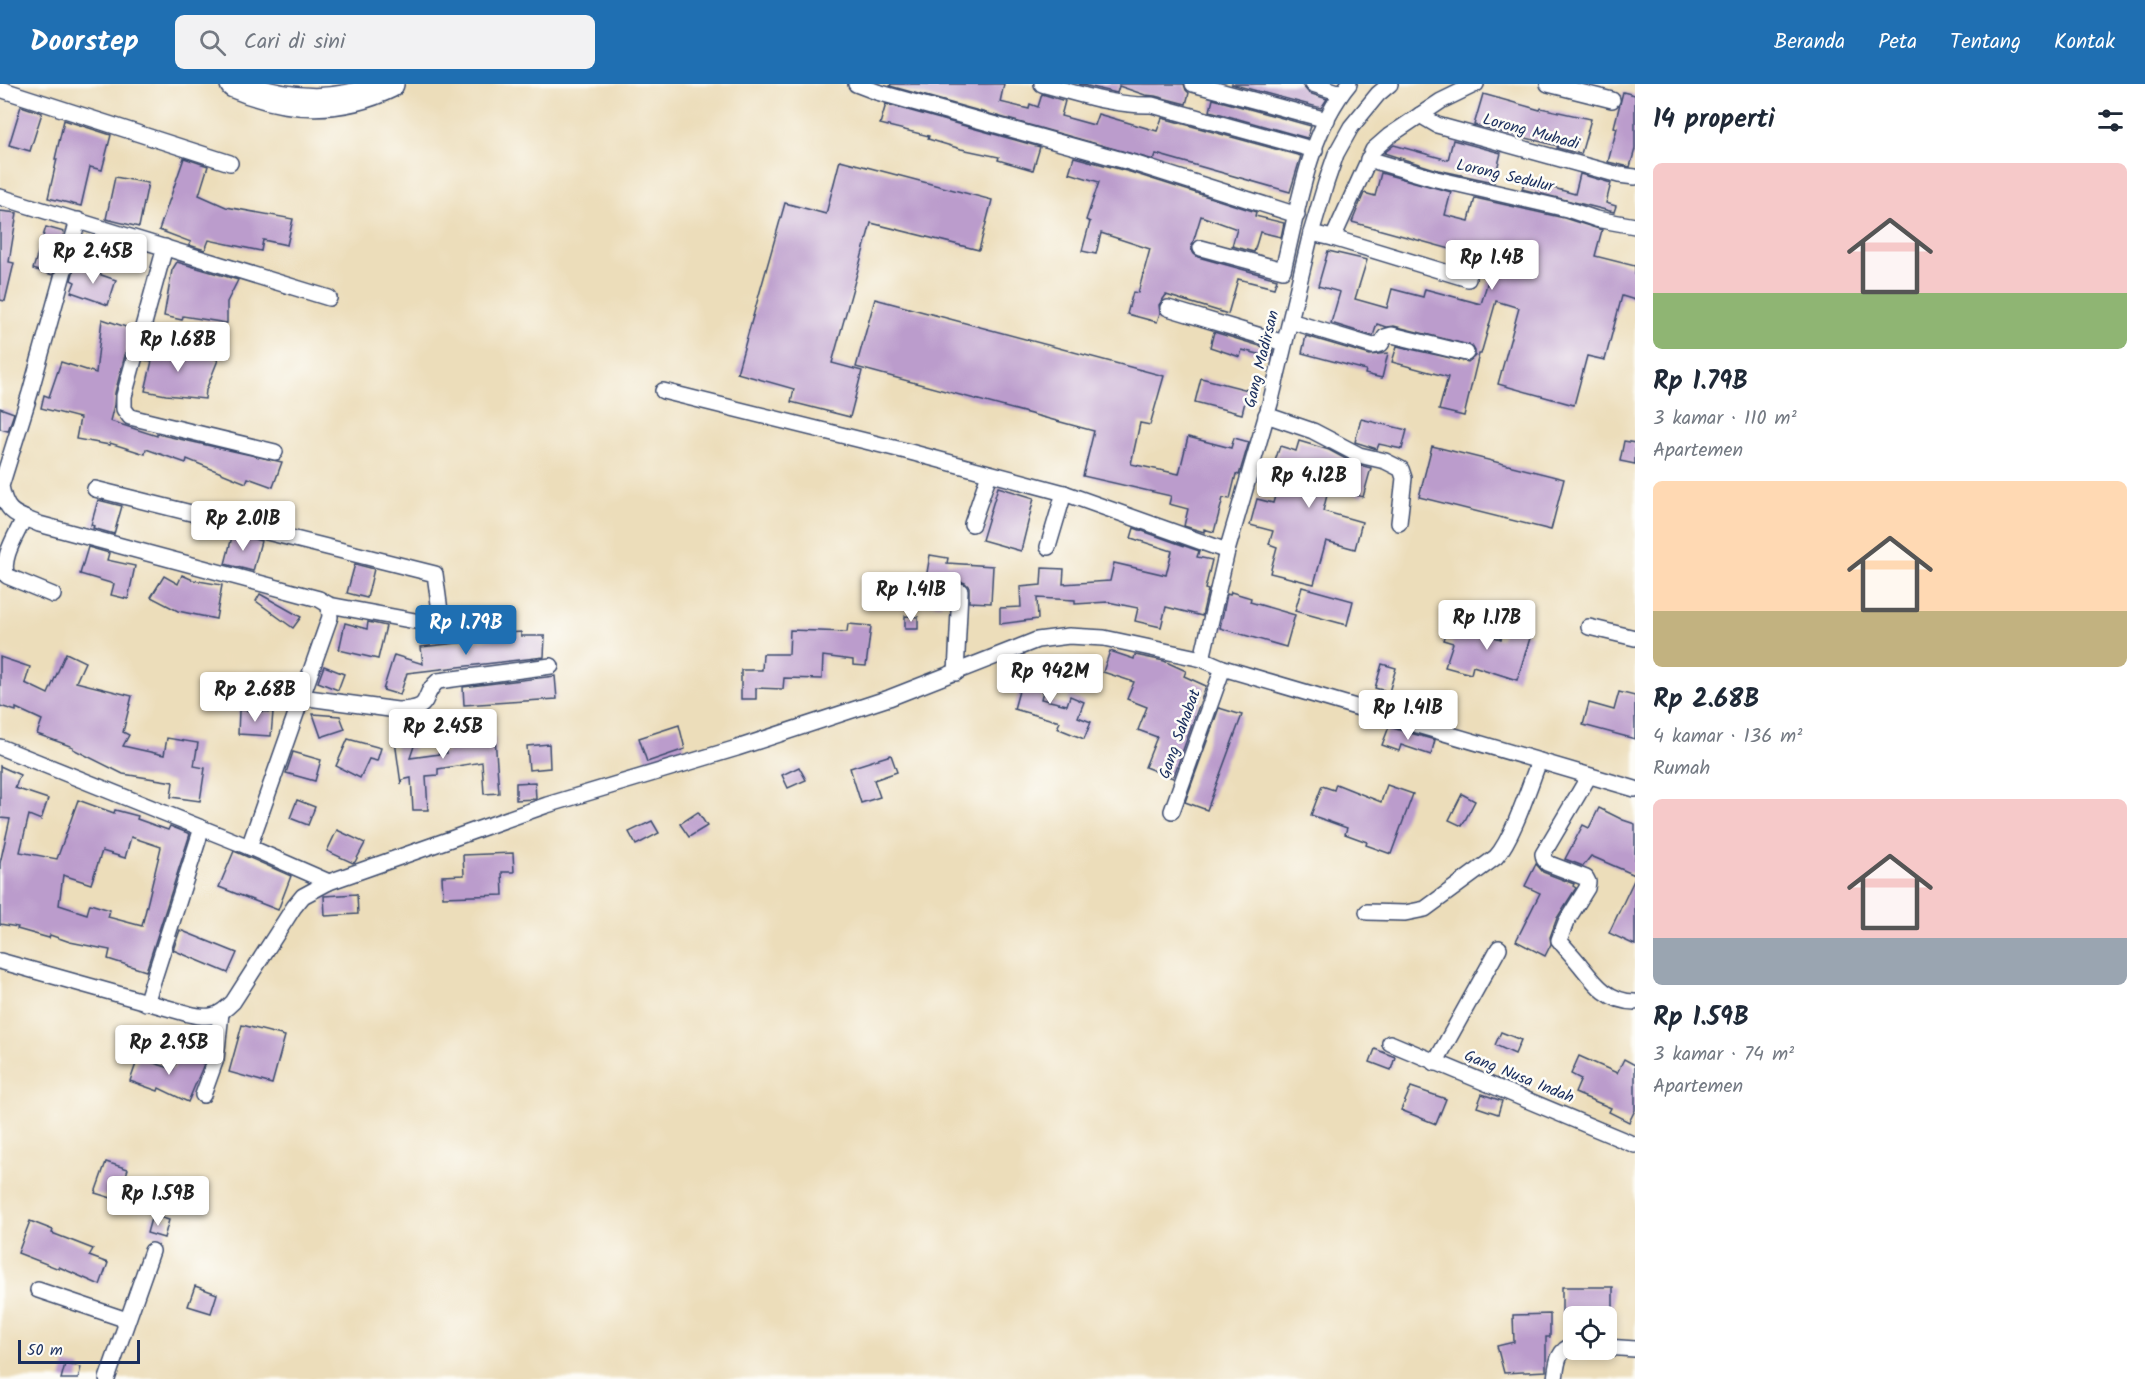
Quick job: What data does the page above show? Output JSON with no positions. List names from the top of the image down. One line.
{"streets":{"street":["Lorong Muhadi","Lorong Sedulur","Gang Madirsan","Gang Sahabat","Gang Nusa Indah"]},"scale_bar":"50 m","page":{"header":"Doorstep","search":"Cari di sini","nav":["Beranda","Peta","Tentang","Kontak"],"heading":"14 properti","list":[{"name":"Rp 1.79B","note":"3 kamar · 110 m² · Apartemen"},{"name":"Rp 2.68B","note":"4 kamar · 136 m² · Rumah"},{"name":"Rp 1.59B","note":"3 kamar · 74 m² · Apartemen"}],"price":["Rp 2.45B","Rp 1.4B","Rp 1.68B","Rp 4.12B","Rp 2.01B","Rp 1.41B","Rp 1.17B","Rp 1.79B","Rp 942M","Rp 2.68B","Rp 1.41B","Rp 2.45B","Rp 2.95B","Rp 1.59B"],"scale":"50 m"}}
